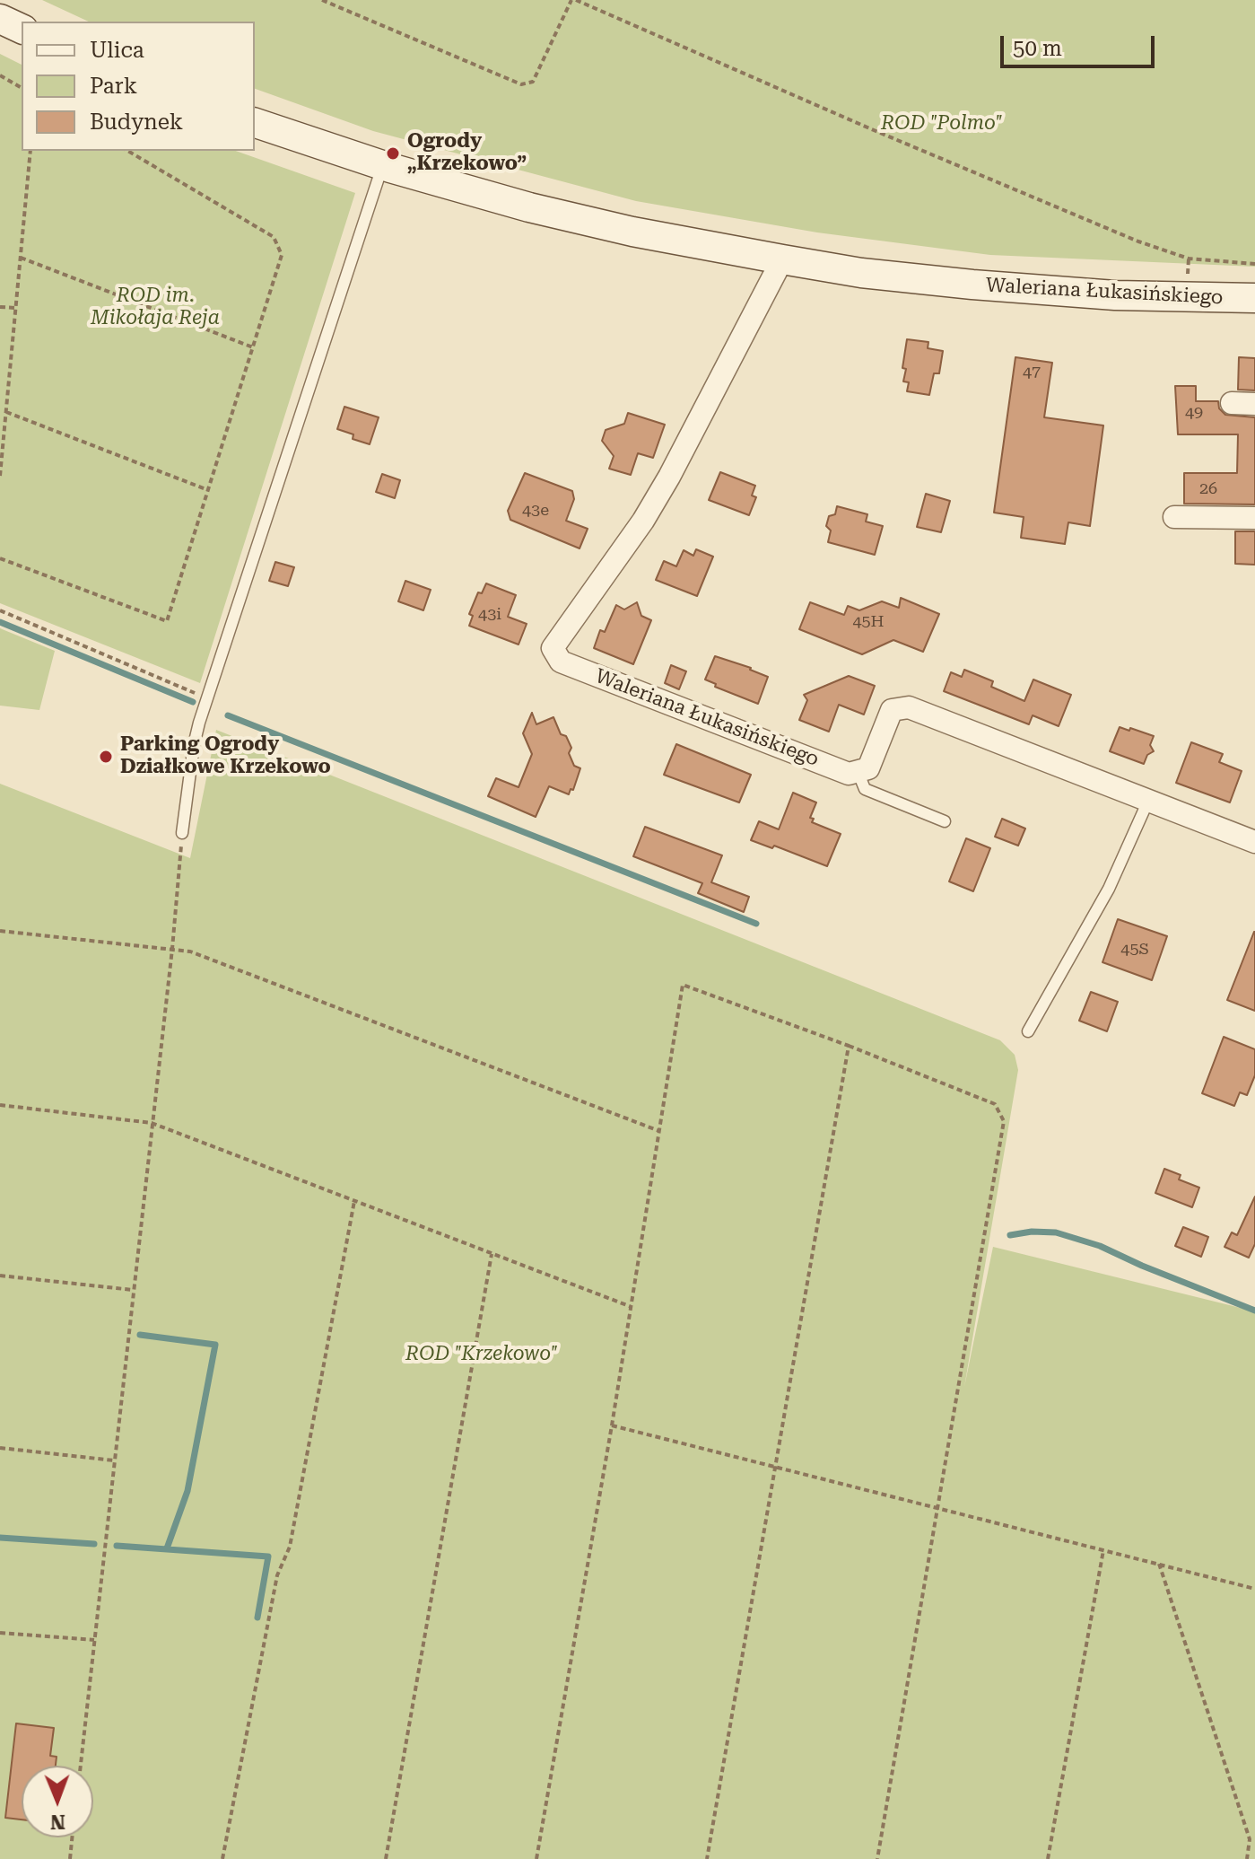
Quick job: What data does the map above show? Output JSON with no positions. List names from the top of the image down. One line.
{"streets":{"street":["Waleriana Łukasińskiego"]},"parks":["ROD \"Polmo\"","ROD im. Mikołaja Reja","ROD \"Krzekowo\""],"places":["Ogrody „Krzekowo”","Parking Ogrody Działkowe Krzekowo"],"house_numbers":["47","49","26","43e","43i","45H","45S"],"legend":["Ulica","Park","Budynek"],"scale_bar":"50 m","north":"bottom"}
